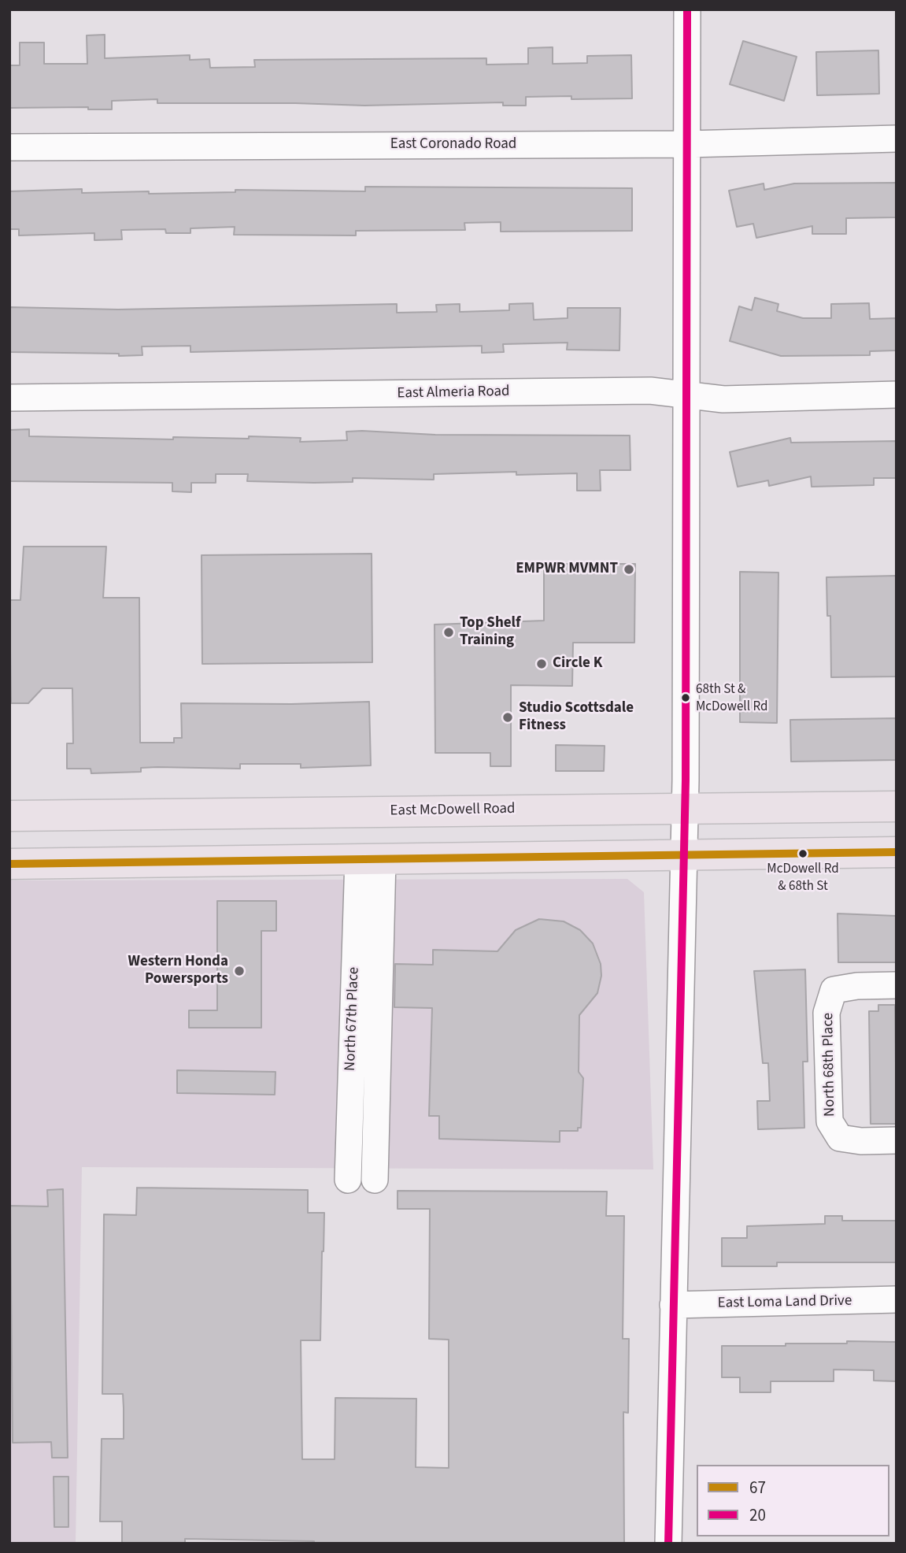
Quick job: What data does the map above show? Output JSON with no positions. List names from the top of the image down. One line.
{"streets":{"main road":["East McDowell Road"],"street":["East Coronado Road","East Almeria Road","North 67th Place","North 68th Place","East Loma Land Drive"]},"places":["EMPWR MVMNT","Top Shelf Training","Circle K","68th St & McDowell Rd","Studio Scottsdale Fitness","McDowell Rd & 68th St","Western Honda Powersports"],"lines":["transit line 20","transit line 67"],"legend":["67","20"]}
